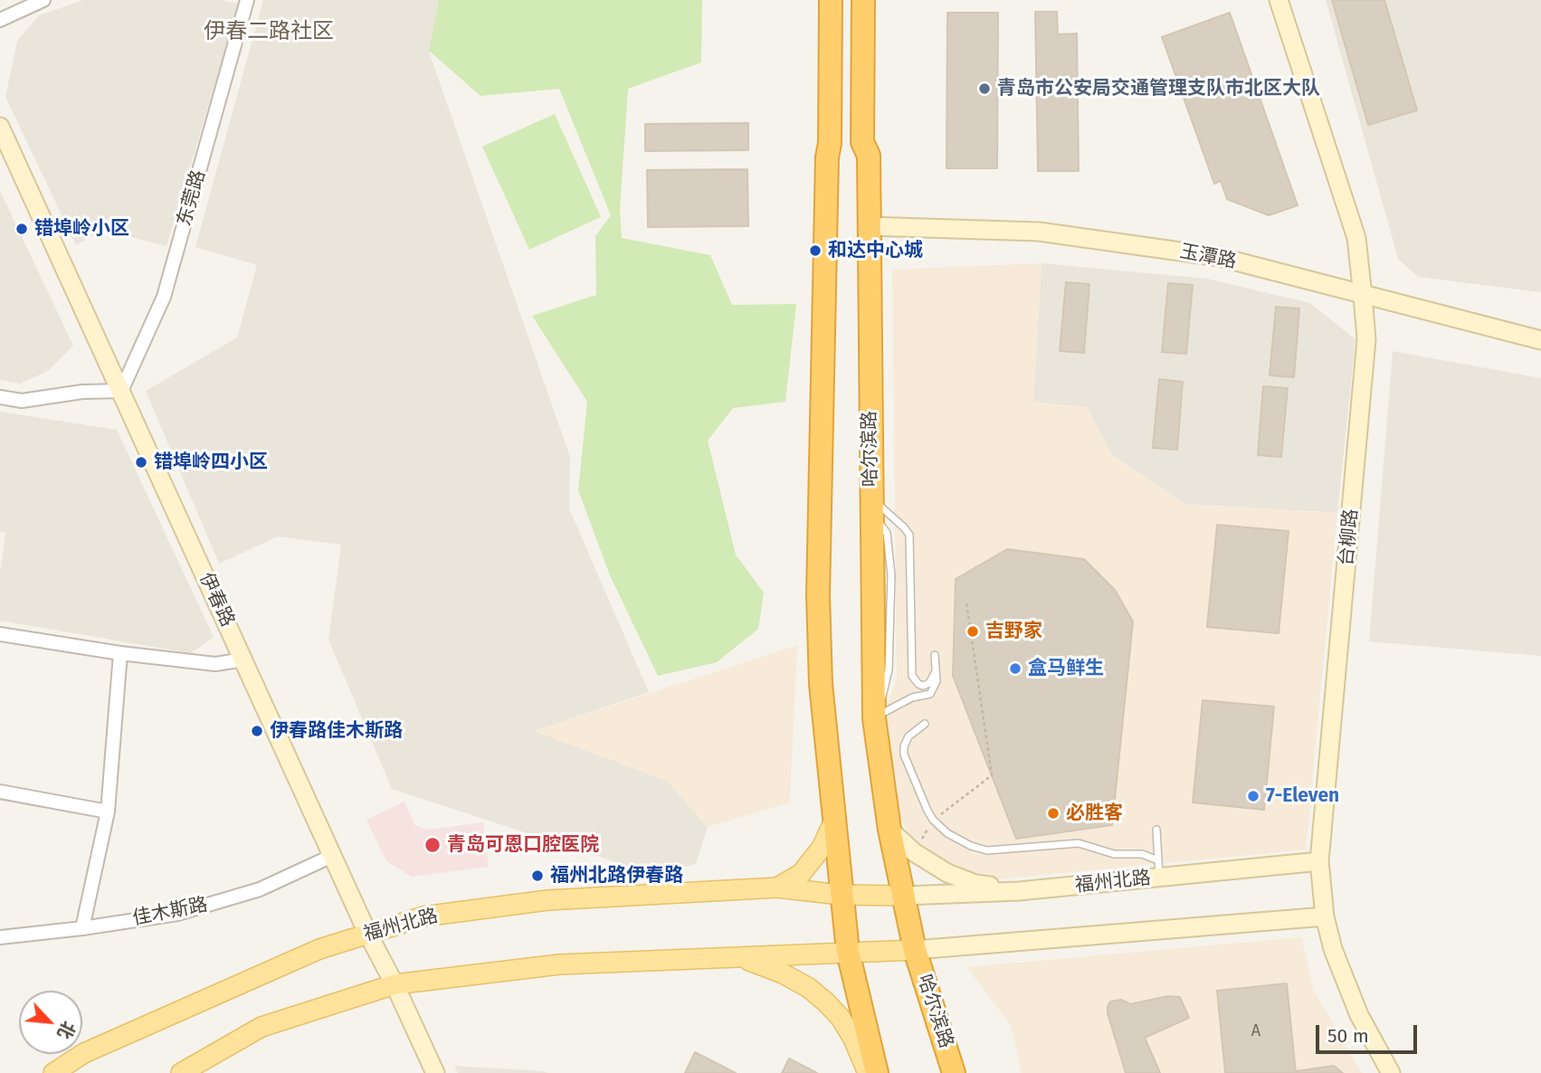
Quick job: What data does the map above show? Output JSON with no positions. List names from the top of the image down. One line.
{"streets":{"highway":["哈尔滨路"],"main road":["福州北路"],"street":["东莞路","玉潭路","台柳路","伊春路","佳木斯路"]},"crossings":[["东莞路","伊春路"],["玉潭路","哈尔滨路"],["玉潭路","台柳路"],["哈尔滨路","福州北路"],["台柳路","福州北路"],["伊春路","福州北路"],["伊春路","佳木斯路"]],"districts":["伊春二路社区"],"places":["青岛市公安局交通管理支队市北区大队","错埠岭小区","和达中心城","错埠岭四小区","吉野家","盒马鲜生","伊春路佳木斯路","7-Eleven","必胜客","青岛可恩口腔医院","福州北路伊春路"],"house_numbers":["A"],"scale_bar":"50 m","north":"bottom right"}
